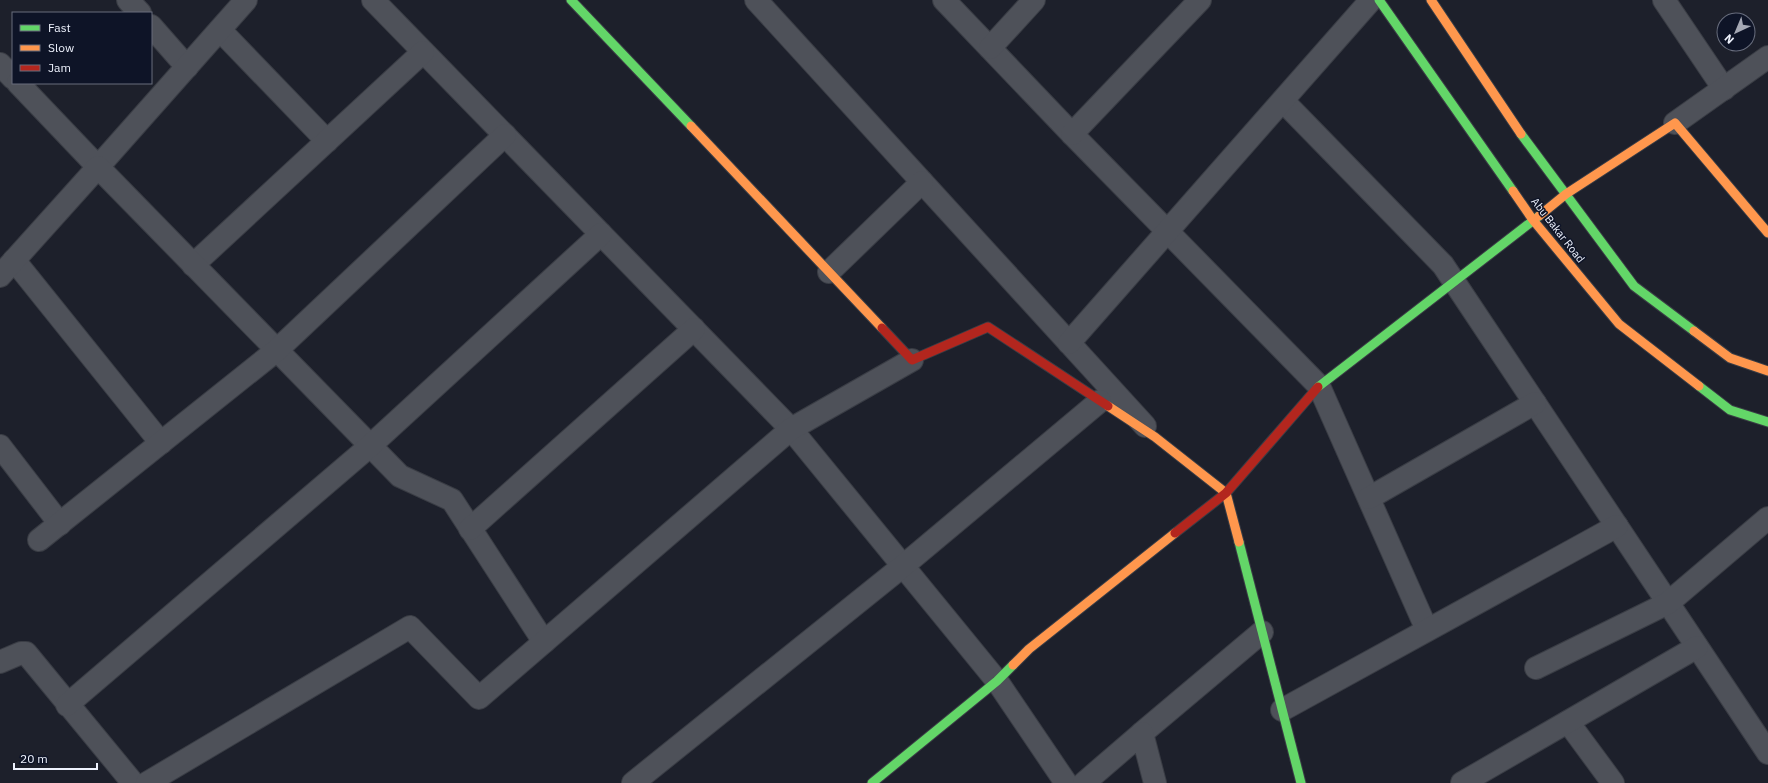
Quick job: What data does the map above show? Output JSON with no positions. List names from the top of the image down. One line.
{"streets":{"street":["Abu Bakar Road"]},"legend":["Fast","Slow","Jam"],"scale_bar":"20 m","north":"bottom left"}
